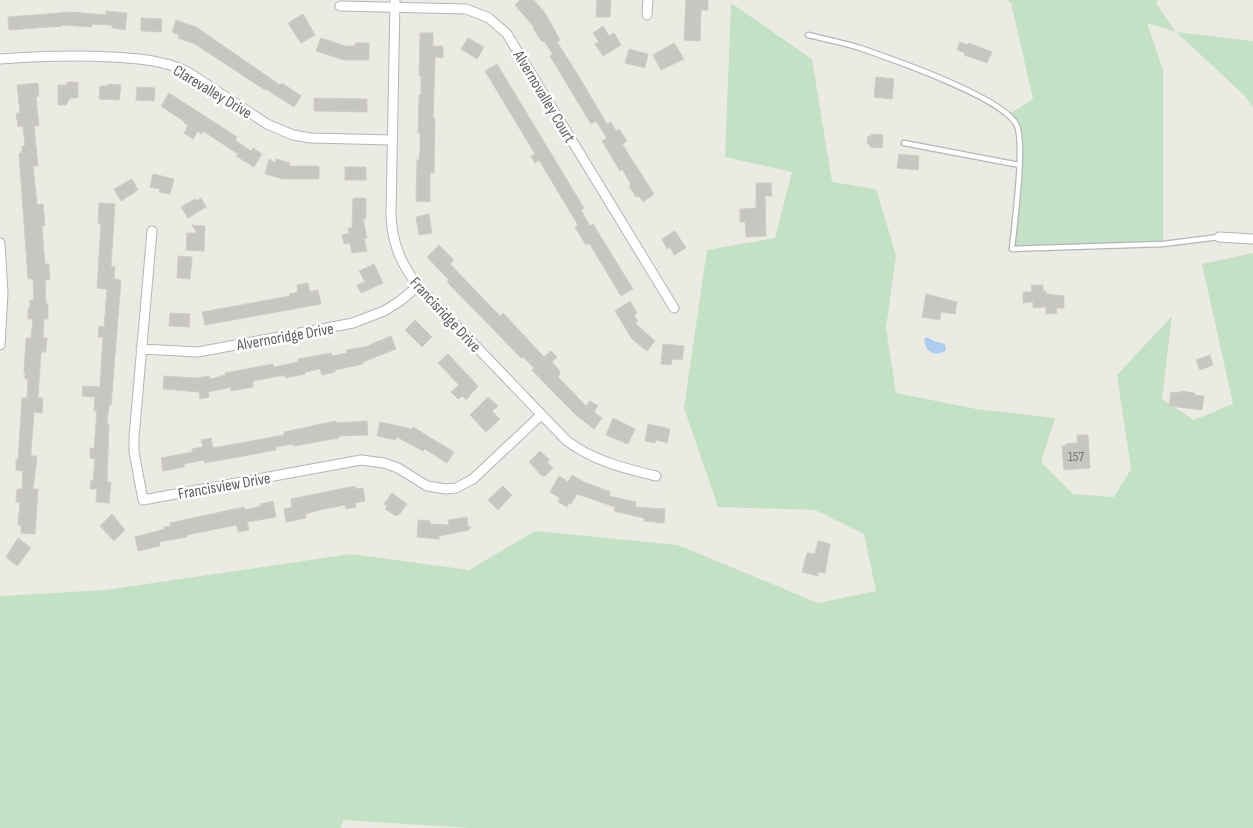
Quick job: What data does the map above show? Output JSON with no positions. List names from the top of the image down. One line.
{"streets":{"street":["Clarevalley Drive","Alvernovalley Court","Francisridge Drive","Alvernoridge Drive","Francisview Drive"]},"crossings":[["Clarevalley Drive","Francisridge Drive"],["Alvernovalley Court","Francisridge Drive"],["Francisridge Drive","Alvernoridge Drive"],["Francisridge Drive","Francisview Drive"],["Alvernoridge Drive","Francisview Drive"]],"house_numbers":["157"]}
